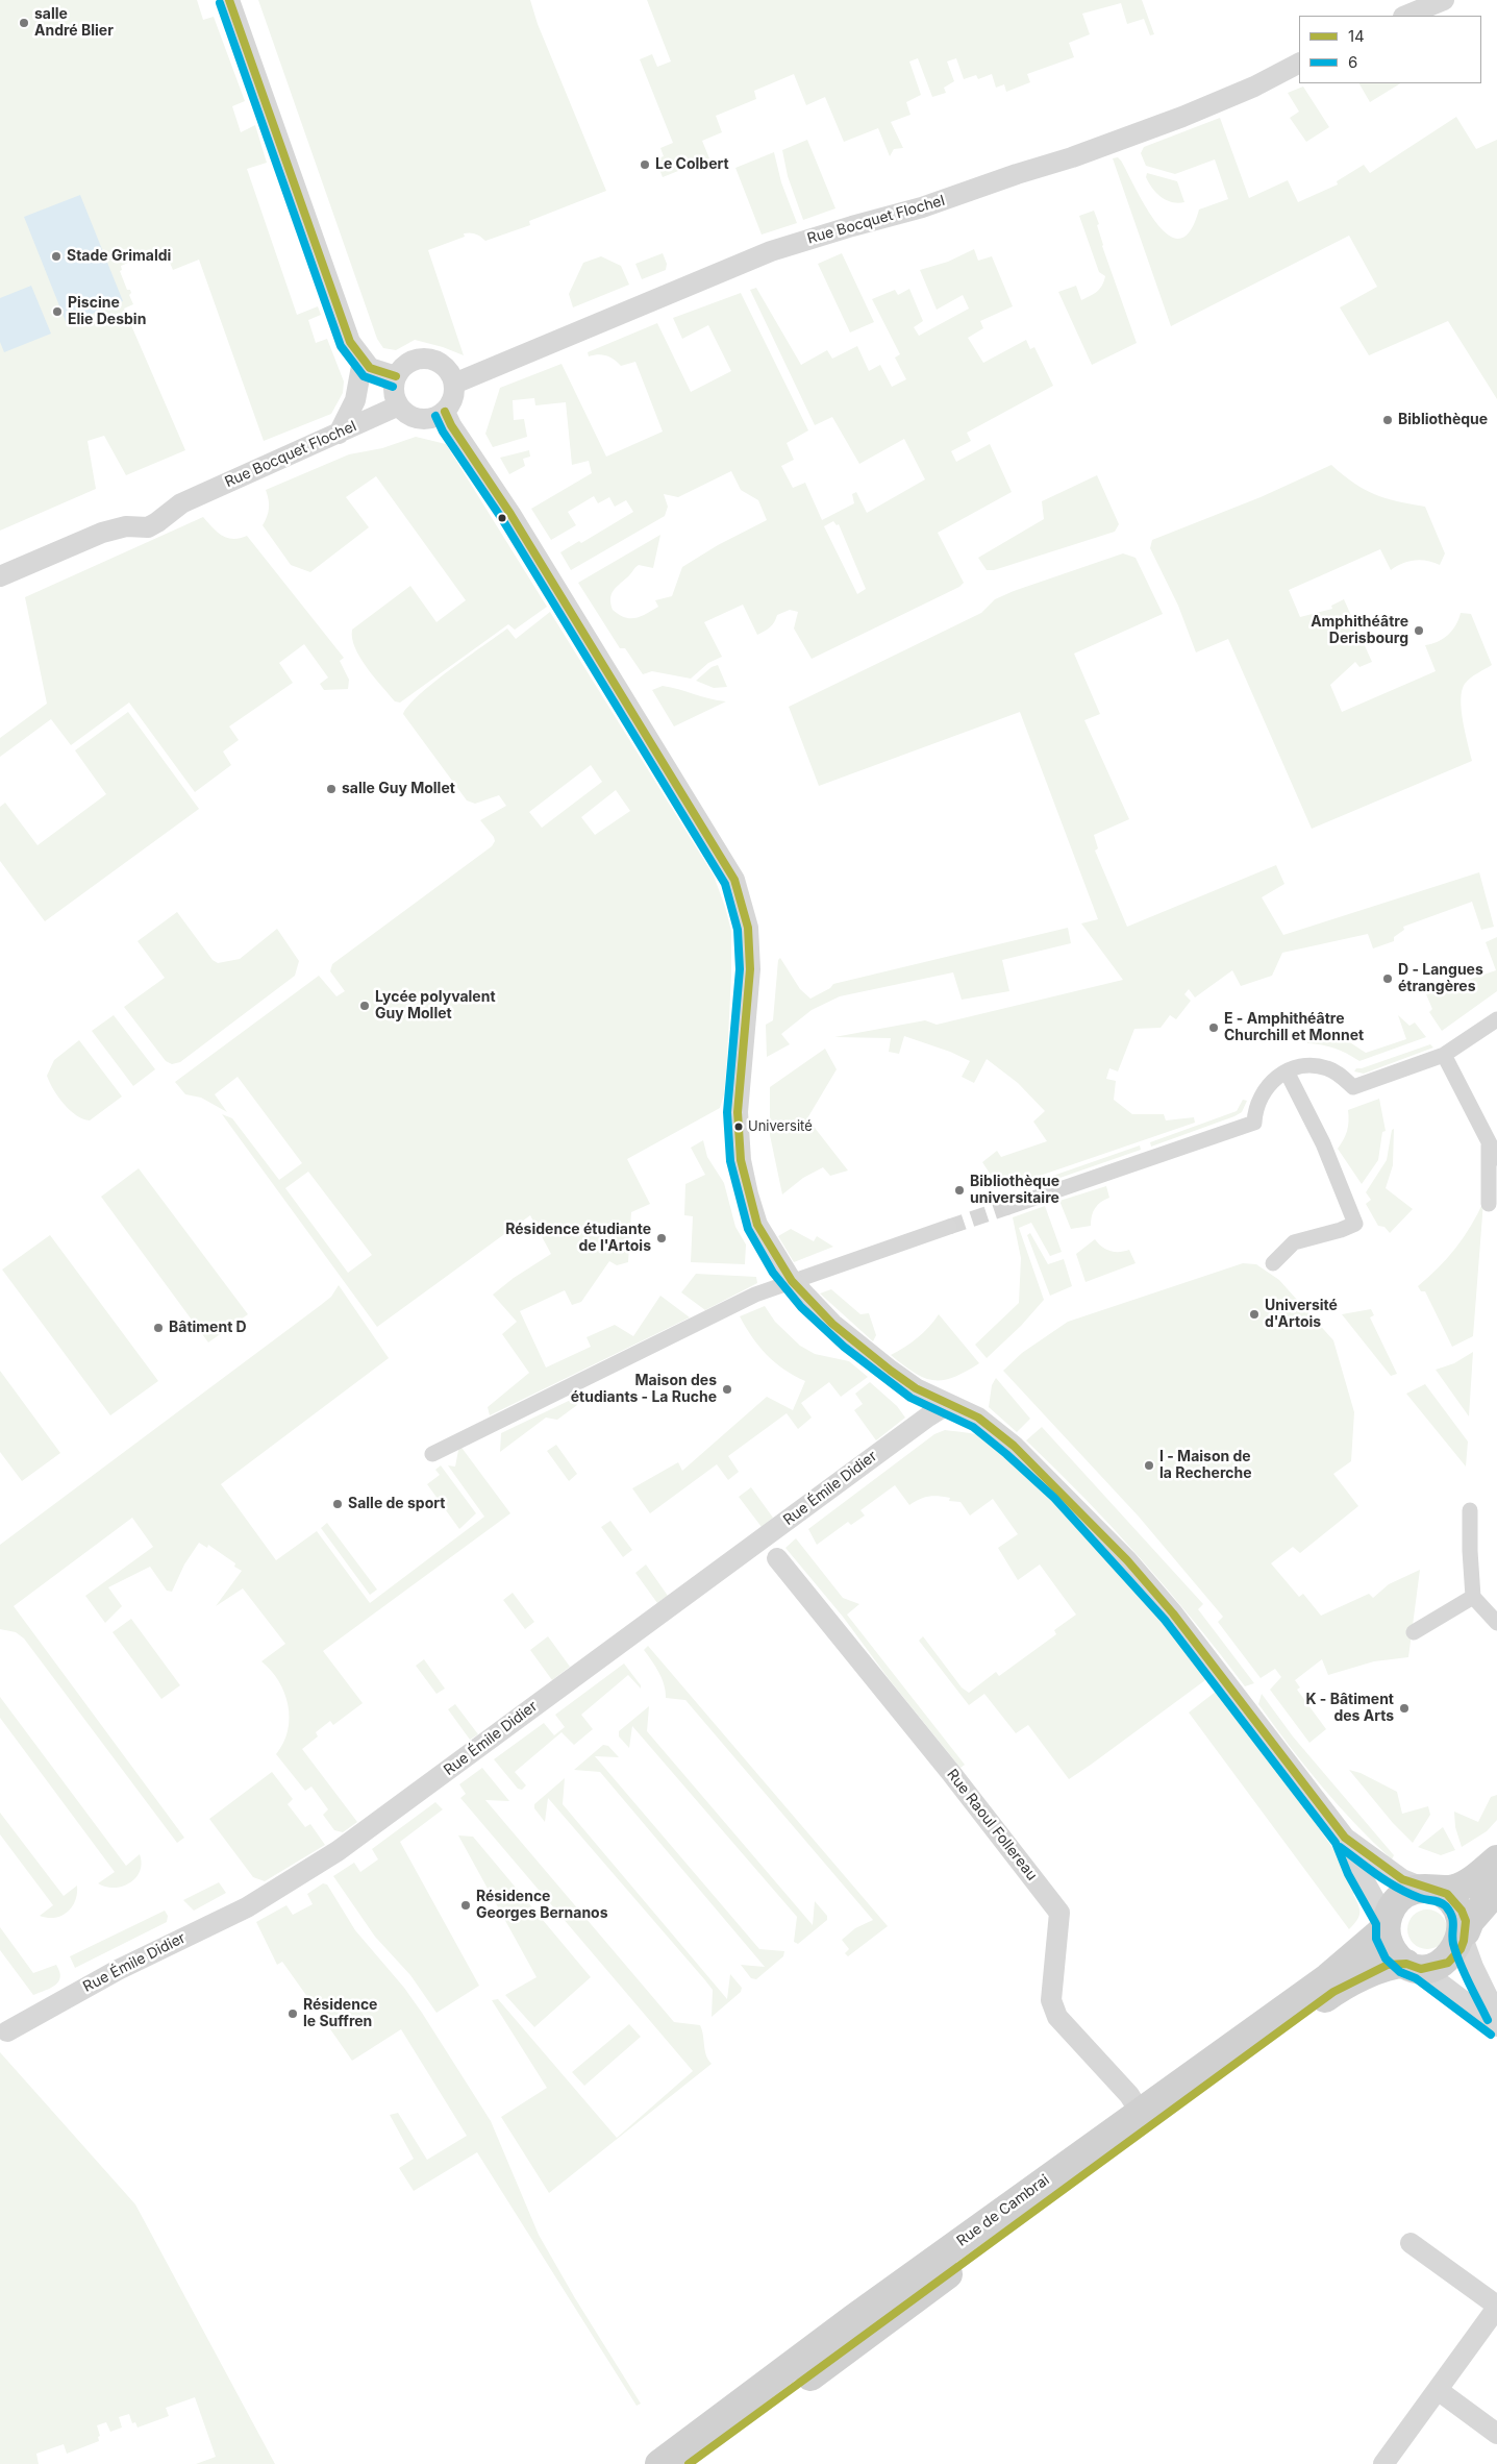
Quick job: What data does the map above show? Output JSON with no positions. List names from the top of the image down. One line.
{"streets":{"main road":["Rue de Cambrai"],"street":["Rue Bocquet Flochel","Rue Émile Didier","Rue Raoul Follereau"]},"crossings":[["Rue Raoul Follereau","Rue de Cambrai"]],"places":["salle André Blier","Le Colbert","Stade Grimaldi","Piscine Elie Desbin","Bibliothèque","Amphithéâtre Derisbourg","salle Guy Mollet","D - Langues étrangères","Lycée polyvalent Guy Mollet","E - Amphithéâtre Churchill et Monnet","Université","Bibliothèque universitaire","Résidence étudiante de l'Artois","Université d'Artois","Bâtiment D","Maison des étudiants - La Ruche","I - Maison de la Recherche","Salle de sport","K - Bâtiment des Arts","Résidence Georges Bernanos","Résidence le Suffren"],"lines":["transit line 14","transit line 6"],"legend":["14","6"]}
